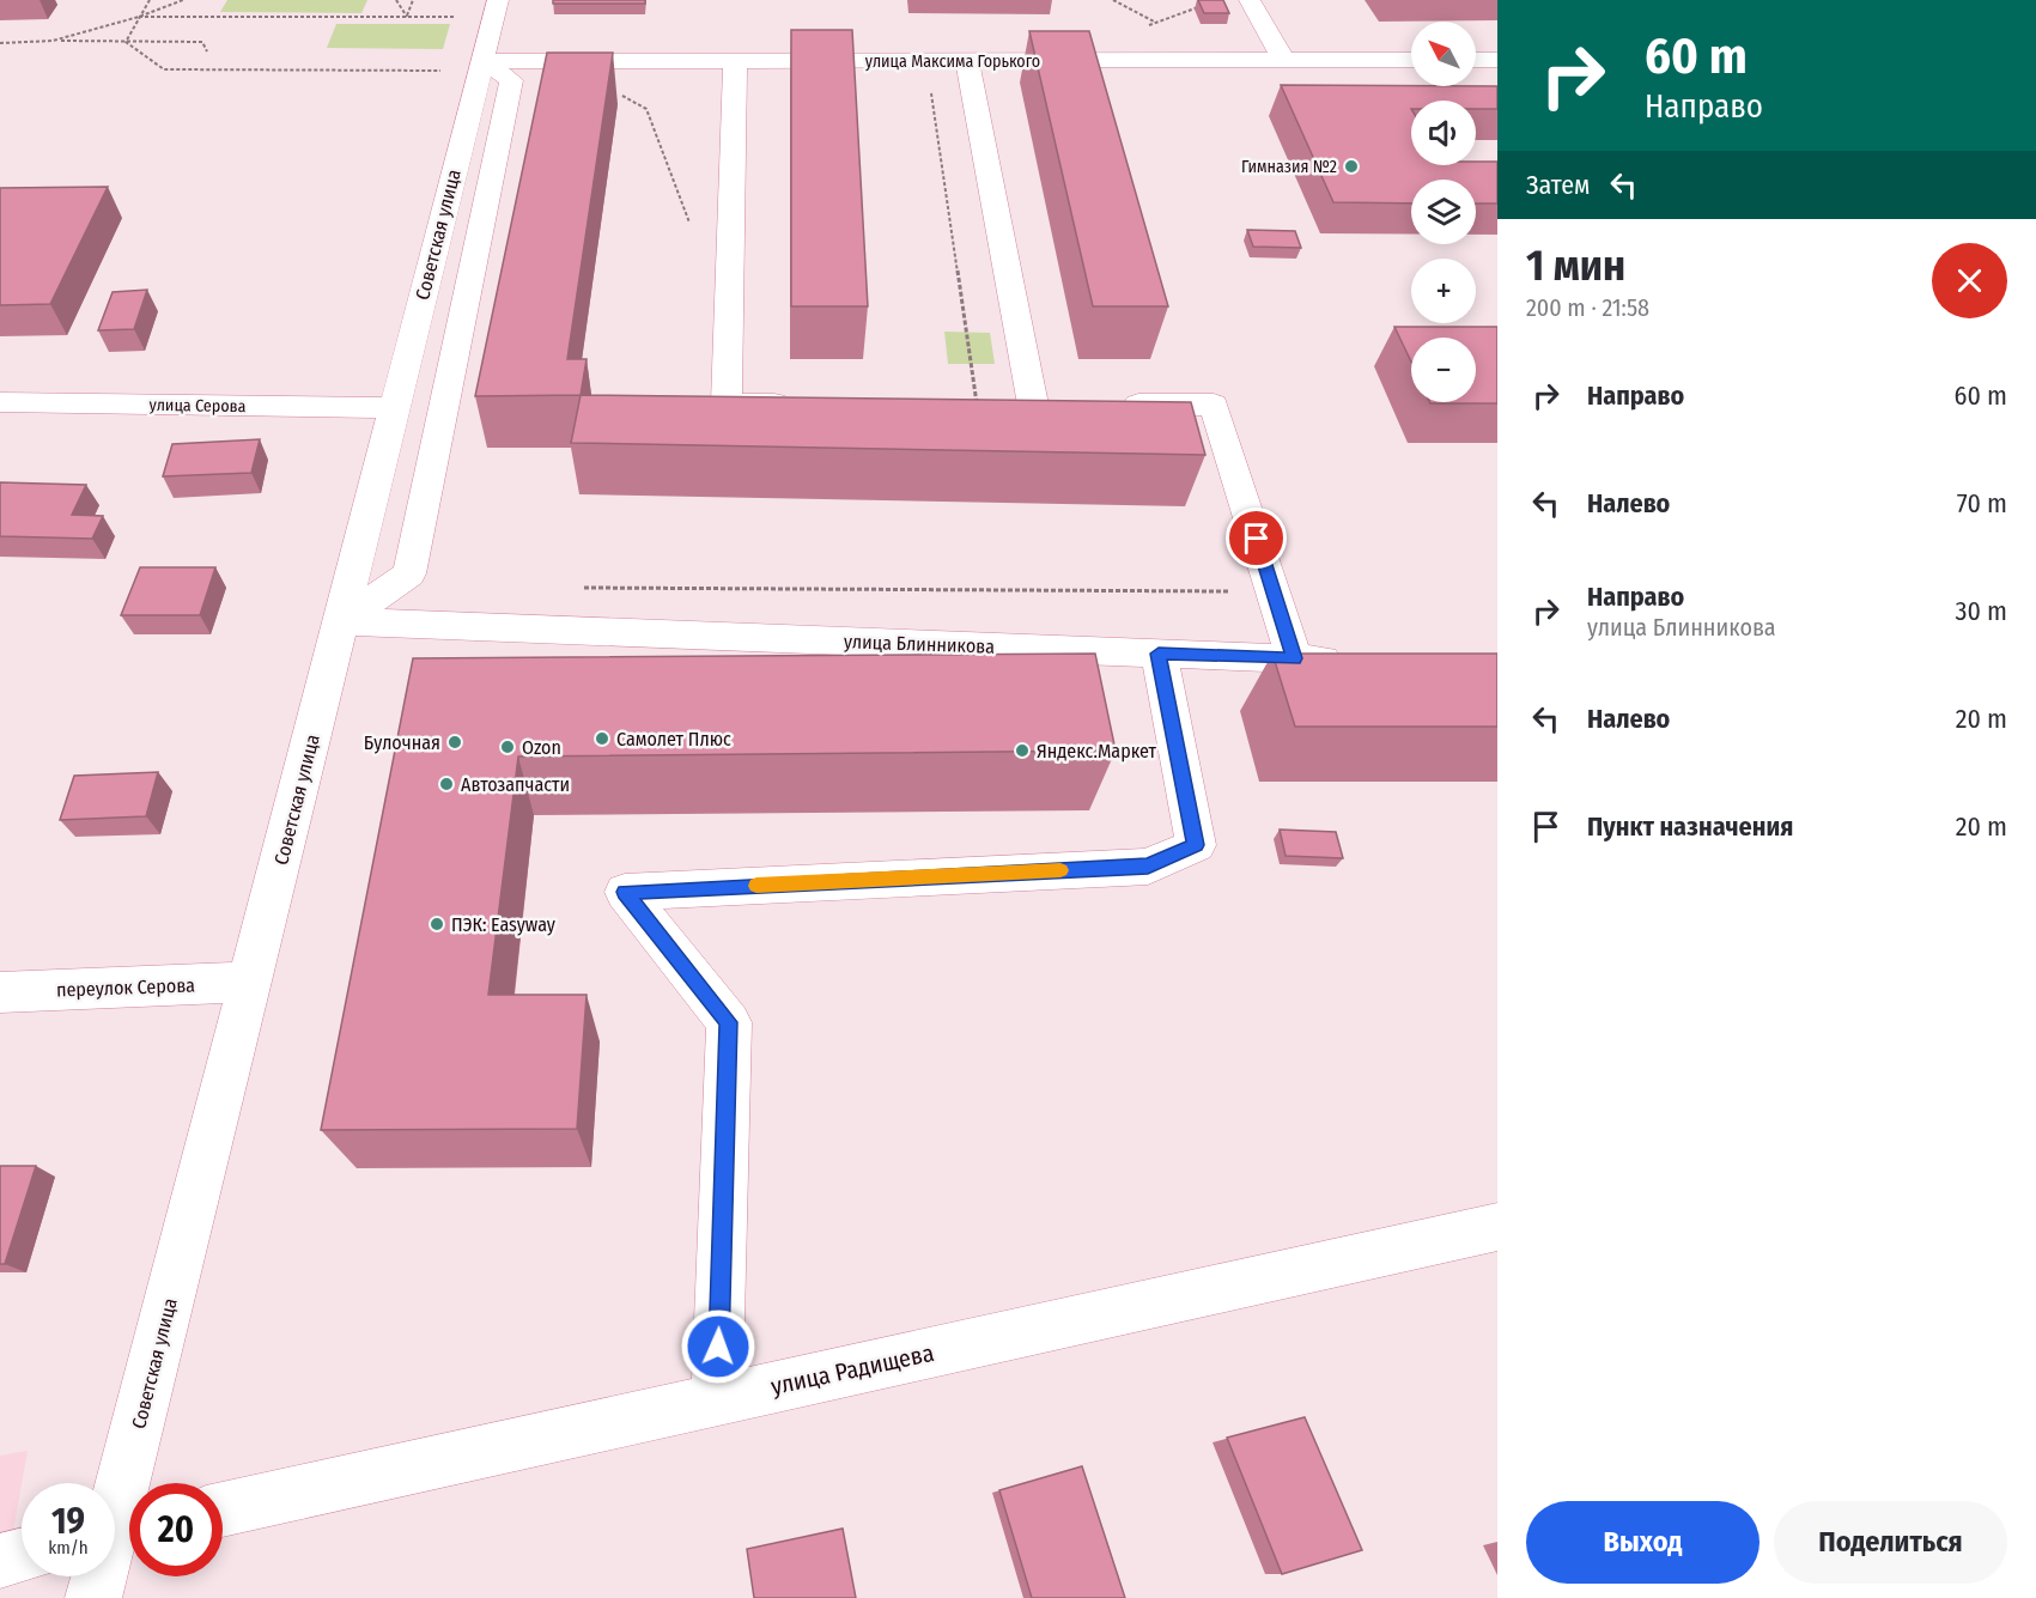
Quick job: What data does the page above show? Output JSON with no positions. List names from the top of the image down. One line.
{"streets":{"street":["улица Максима Горького","Советская улица","улица Серова","улица Блинникова","переулок Серова","улица Радищева"]},"crossings":[["улица Максима Горького","Советская улица"],["Советская улица","улица Серова"],["Советская улица","улица Блинникова"],["Советская улица","переулок Серова"]],"places":["Гимназия №2","Самолет Плюс","Булочная","Ozon","Яндекс.Маркет","Автозапчасти","ПЭК: Easyway"],"north":"top left","page":{"turn":["60 m","Направо"],"map_buttons":["+","−"],"then":"Затем","heading":["1 мин","200 m · 21:58"],"list":[{"name":"Направо","value":"60 m"},{"name":"Налево","value":"70 m"},{"name":"Направо","note":"улица Блинникова","value":"30 m"},{"name":"Налево","value":"20 m"},{"name":"Пункт назначения","value":"20 m"}],"speed":"19 km/h","limit":"20","buttons":["Выход","Поделиться"]}}
